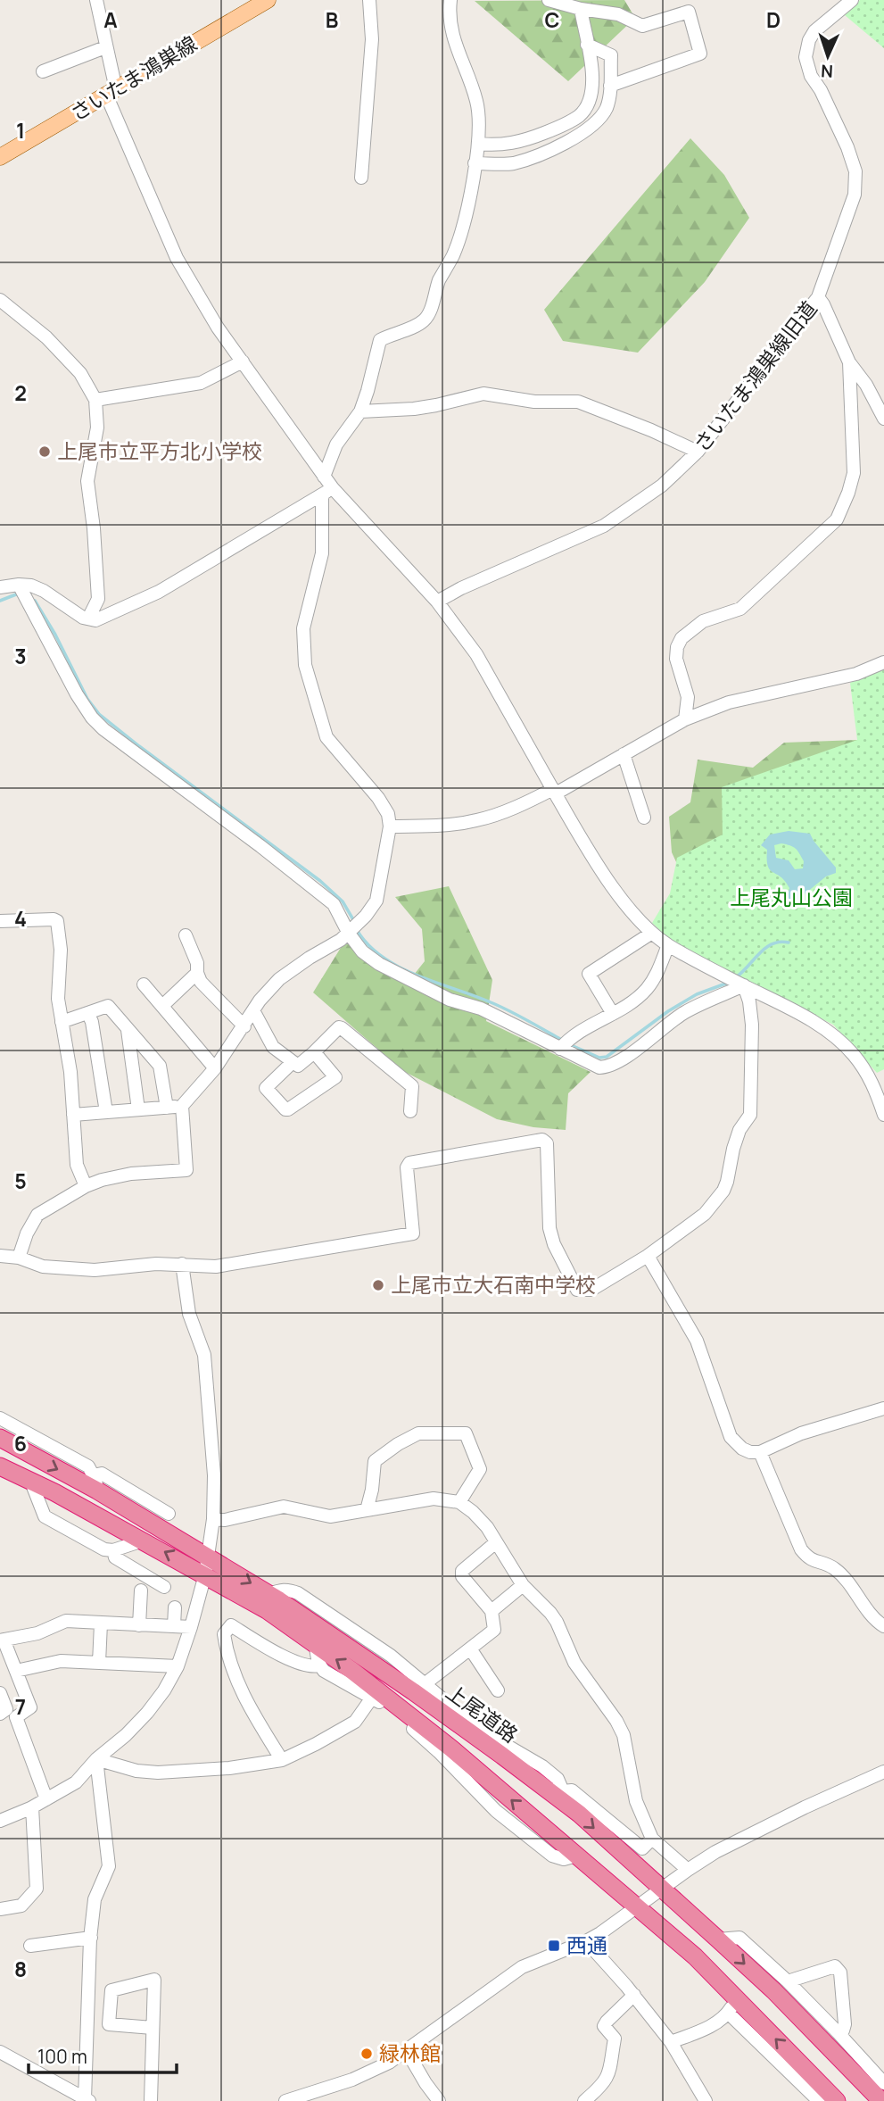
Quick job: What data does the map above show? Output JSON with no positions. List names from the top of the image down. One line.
{"streets":{"highway":["上尾道路"],"main road":["さいたま鴻巣線"],"street":["さいたま鴻巣線旧道"]},"parks":["上尾丸山公園"],"places":{"other":["上尾市立平方北小学校","上尾市立大石南中学校","緑林館"],"transit":["西通"]},"scale_bar":"100 m","north":"bottom","grid":{"columns":["A","B","C","D"],"rows":["1","2","3","4","5","6","7","8"]}}
